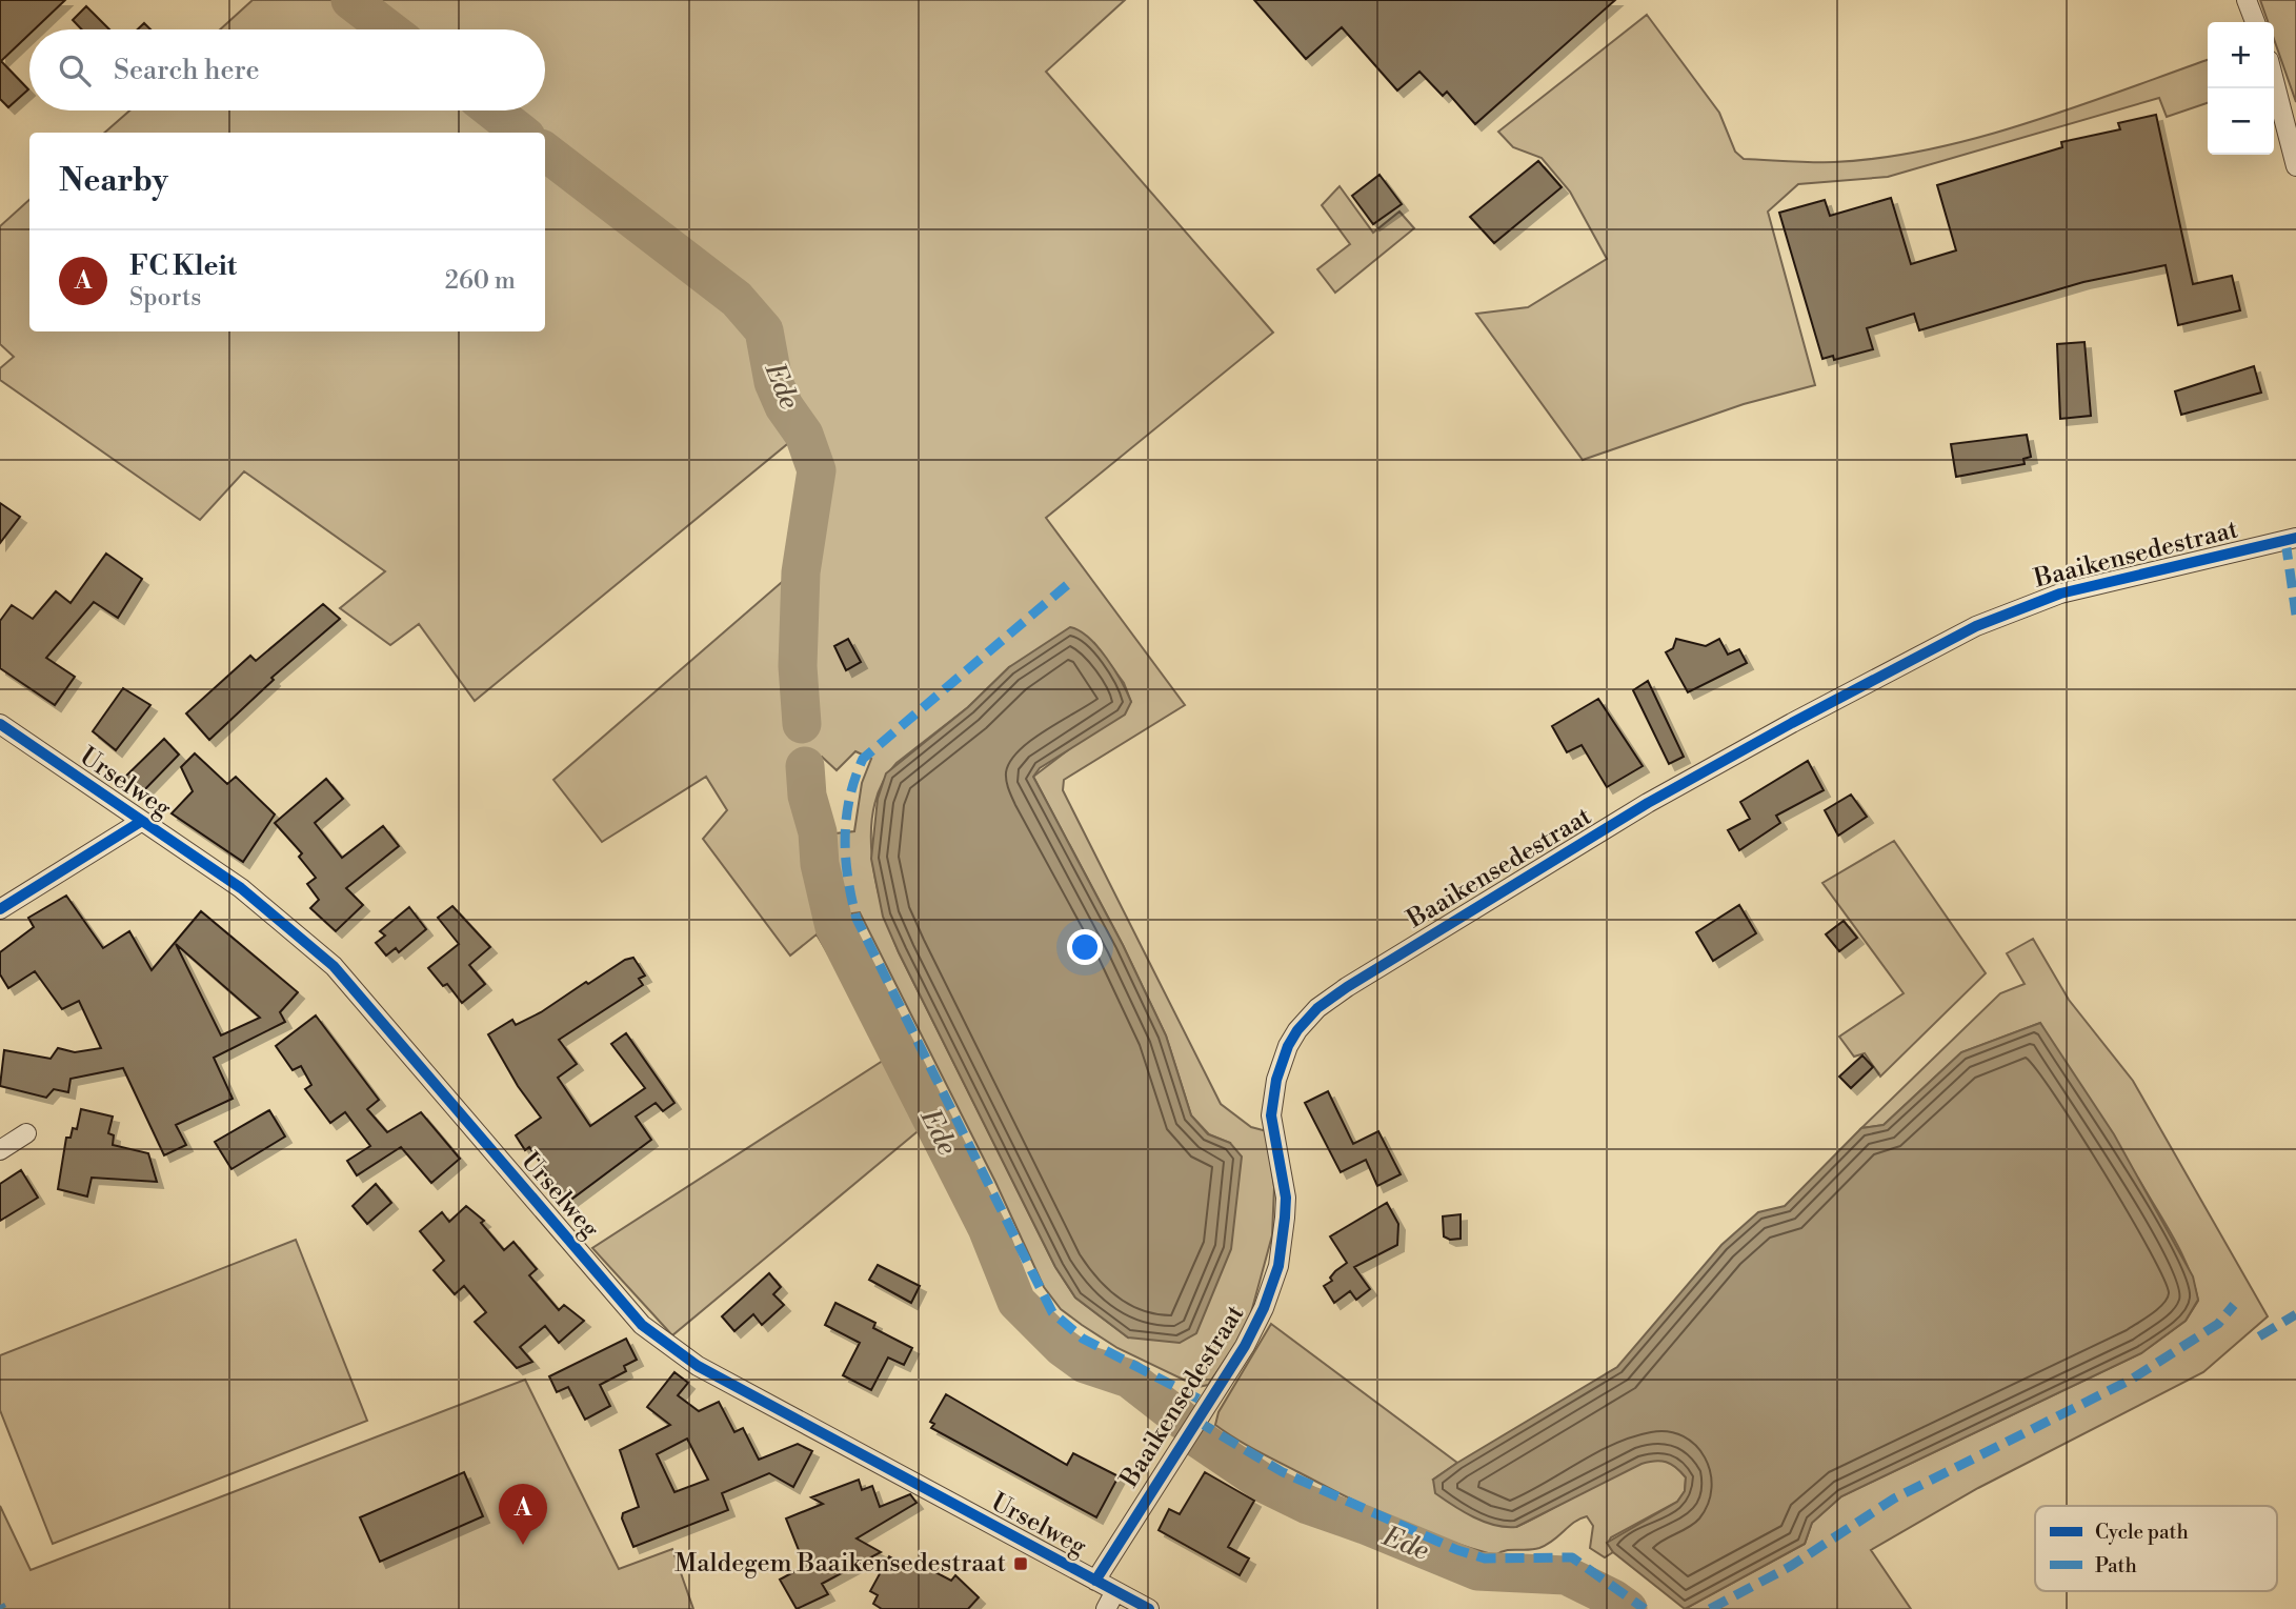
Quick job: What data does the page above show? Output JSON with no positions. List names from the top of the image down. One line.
{"streets":{"street":["Baaikensedestraat","Urselweg"]},"crossings":[["Baaikensedestraat","Urselweg"]],"water":["Ede"],"places":{"transit":["Maldegem Baaikensedestraat"]},"legend":["Cycle path","Path"],"page":{"map_buttons":["+","−"],"search":"Search here","heading":"Nearby","list":[{"mark":"A","name":"FC Kleit","note":"Sports","value":"260 m"}],"pins":"A"}}
